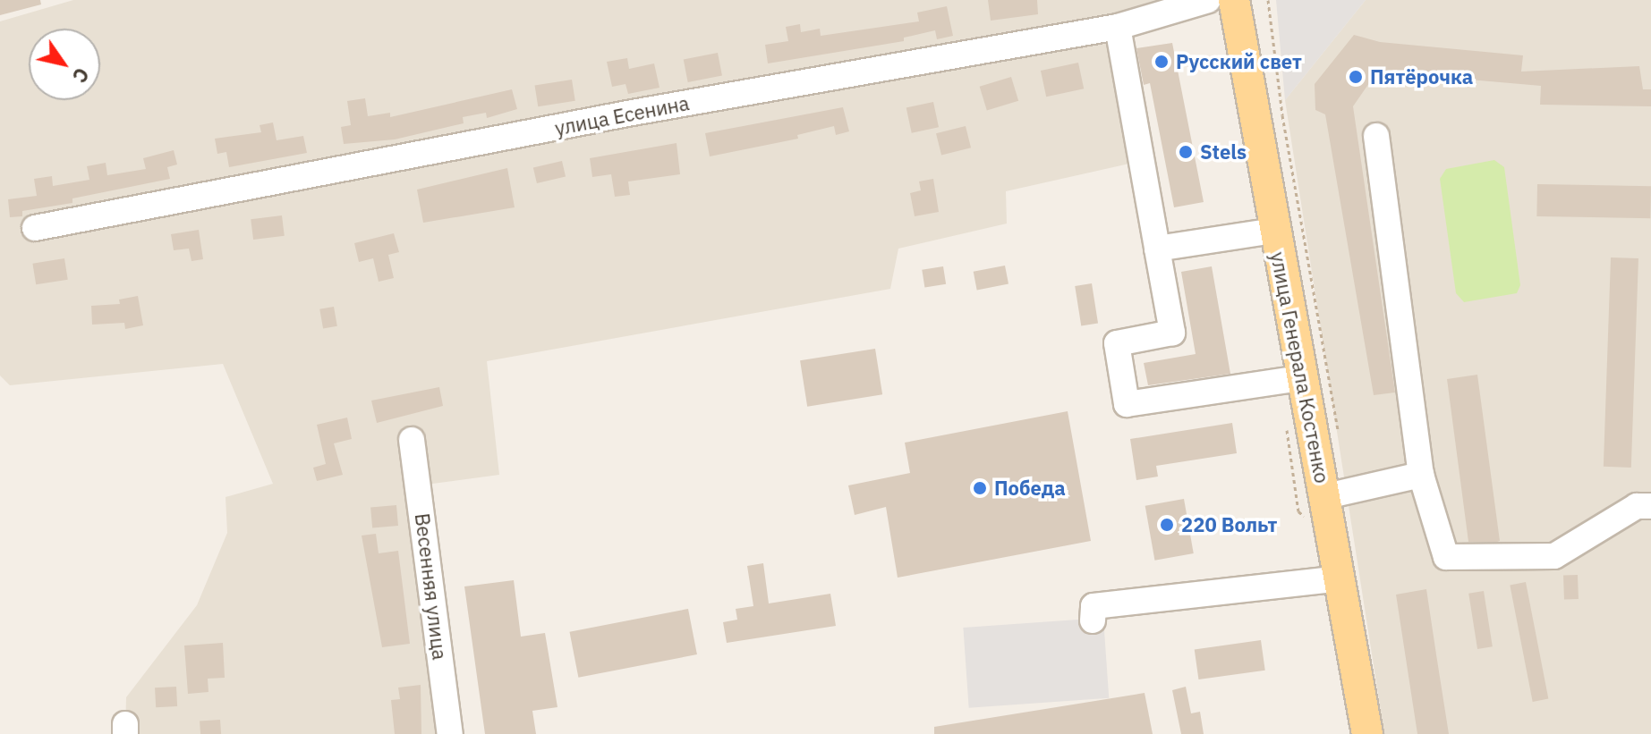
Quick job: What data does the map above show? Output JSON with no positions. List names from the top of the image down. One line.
{"streets":{"main road":["улица Генерала Костенко"],"street":["улица Есенина","Весенняя улица"]},"places":["Русский свет","Пятёрочка","Stels","Победа","220 Вольт"],"north":"bottom right"}
